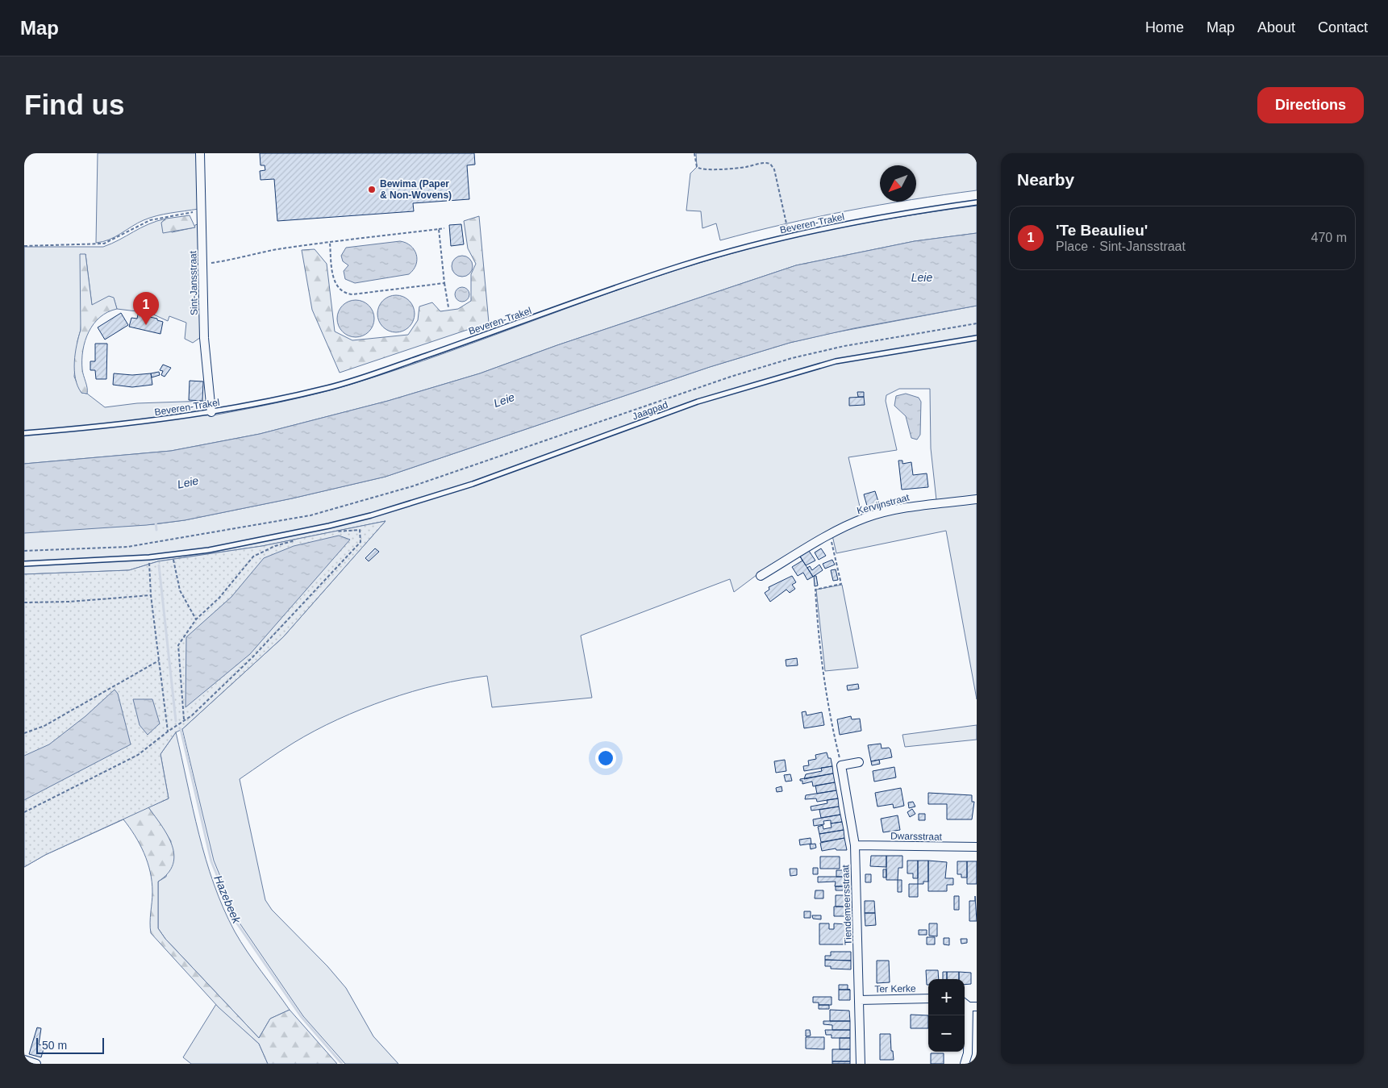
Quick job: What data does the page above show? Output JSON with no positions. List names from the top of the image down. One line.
{"streets":{"street":["Sint-Jansstraat","Kervijnstraat","Dwarsstraat","Tiendemeersstraat","Ter Kerke"],"lane":["Beveren-Trakel","Jaagpad"]},"crossings":[["Beveren-Trakel","Sint-Jansstraat"],["Dwarsstraat","Tiendemeersstraat"],["Tiendemeersstraat","Ter Kerke"]],"water":["Leie","Hazebeek"],"places":["Bewima (Paper & Non-Wovens)"],"scale_bar":"50 m","north":"bottom left","page":{"header":"Map","nav":["Home","Map","About","Contact"],"buttons":"Directions","title":"Find us","heading":"Nearby","list":[{"mark":"1","name":"'Te Beaulieu'","note":"Place · Sint-Jansstraat","value":"470 m"}],"pins":"1","map_buttons":["+","−"],"scale":"50 m"}}
